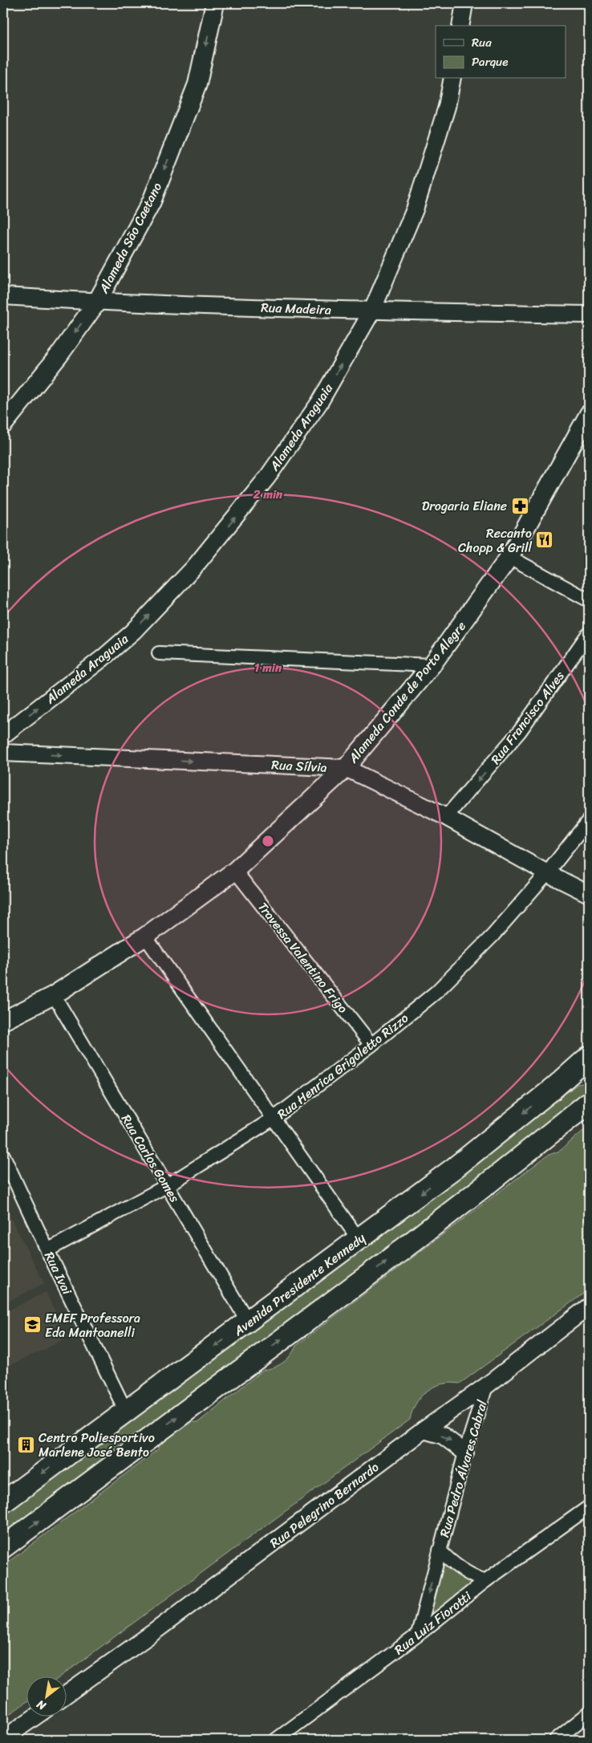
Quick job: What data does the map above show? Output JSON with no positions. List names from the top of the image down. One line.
{"streets":{"main road":["Alameda São Caetano","Alameda Conde de Porto Alegre","Avenida Presidente Kennedy"],"street":["Rua Madeira","Alameda Araguaia","Rua Francisco Alves","Rua Sílvia","Travessa Valentino Frigo","Rua Henrica Grigoletto Rizzo","Rua Carlos Gomes","Rua Ivai","Rua Pedro Álvares Cabral","Rua Pelegrino Bernardo","Rua Luiz Fiorotti"]},"crossings":[["Alameda São Caetano","Rua Madeira"],["Rua Madeira","Alameda Araguaia"],["Alameda Conde de Porto Alegre","Rua Sílvia"],["Alameda Conde de Porto Alegre","Travessa Valentino Frigo"],["Alameda Conde de Porto Alegre","Rua Carlos Gomes"],["Rua Francisco Alves","Rua Sílvia"],["Rua Sílvia","Rua Henrica Grigoletto Rizzo"],["Travessa Valentino Frigo","Rua Henrica Grigoletto Rizzo"],["Rua Henrica Grigoletto Rizzo","Rua Carlos Gomes"],["Rua Henrica Grigoletto Rizzo","Rua Ivai"],["Rua Carlos Gomes","Avenida Presidente Kennedy"],["Rua Ivai","Avenida Presidente Kennedy"],["Rua Pedro Álvares Cabral","Rua Pelegrino Bernardo"],["Rua Pedro Álvares Cabral","Rua Luiz Fiorotti"]],"one_way":["Alameda São Caetano","Alameda Araguaia","Rua Francisco Alves"],"places":{"pharmacy":["Drogaria Eliane"],"restaurant":["Recanto Chopp & Grill"],"school or university":["EMEF Professora Eda Mantoanelli"],"building":["Centro Poliesportivo Marlene José Bento"]},"legend":["Rua","Parque"],"north":"bottom left","rings":["2 min","1 min"]}
